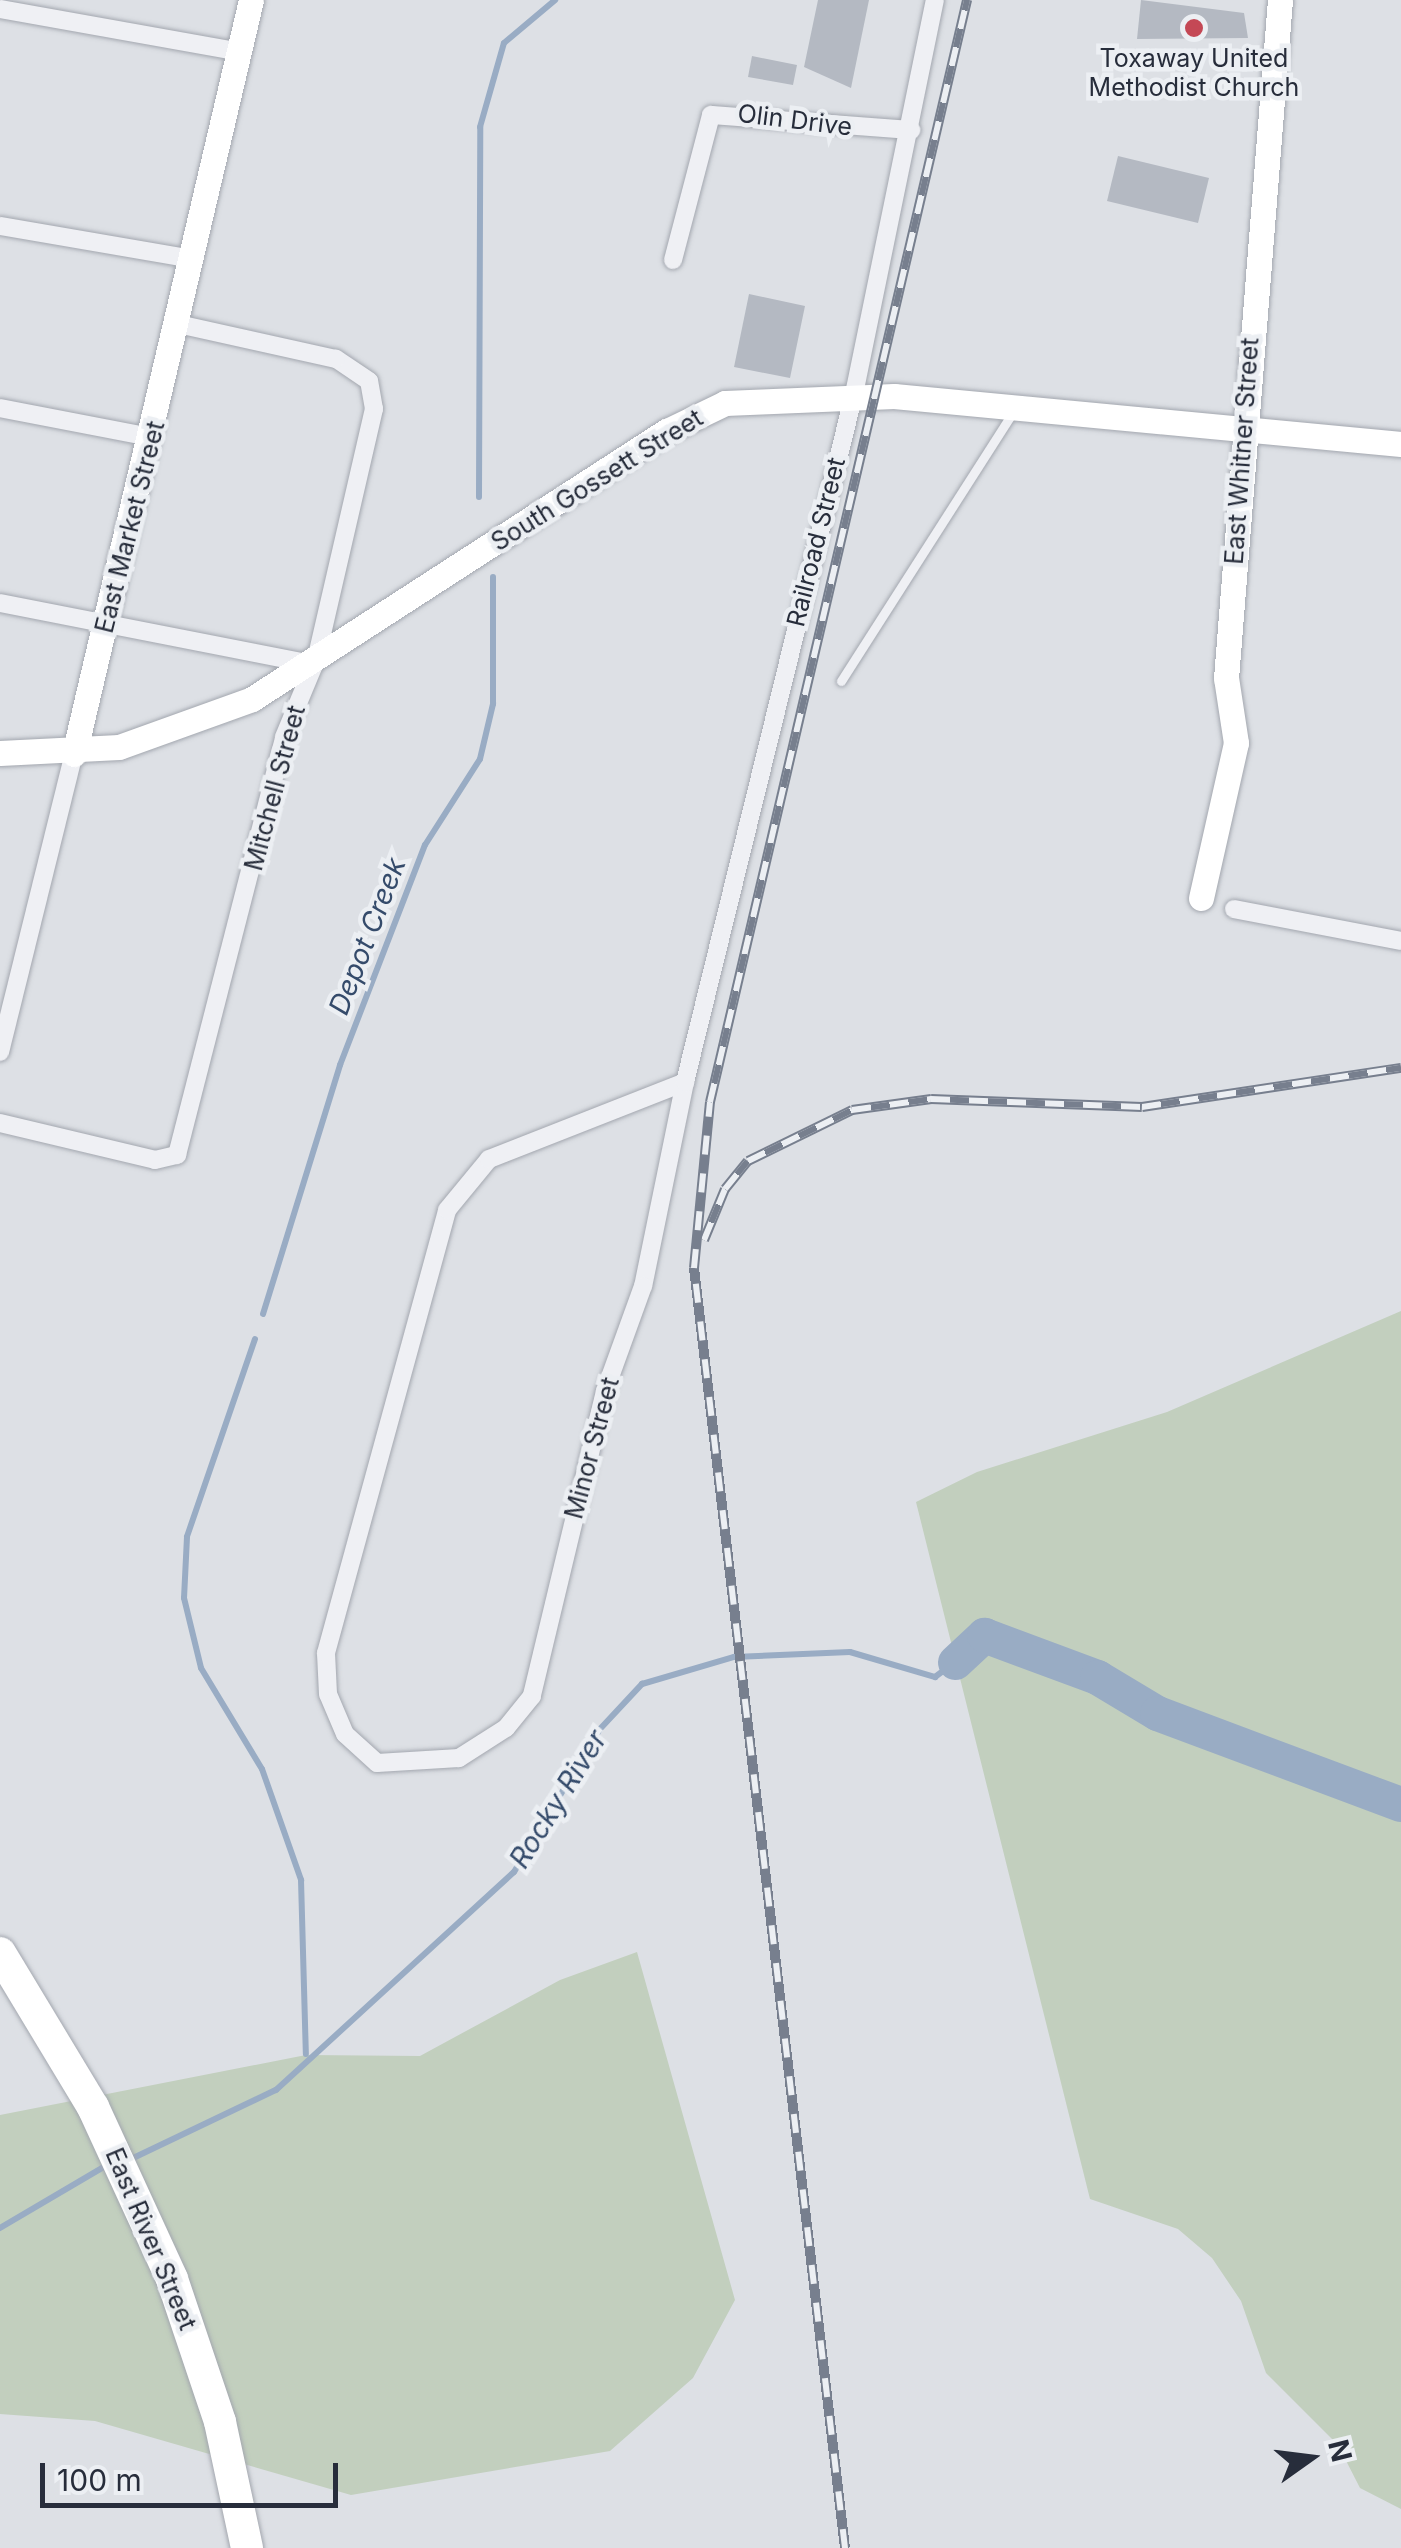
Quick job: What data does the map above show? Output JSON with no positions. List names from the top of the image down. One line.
{"streets":{"highway":["East River Street"],"street":["Olin Drive","East Whitner Street","South Gossett Street","East Market Street","Railroad Street","Mitchell Street","Minor Street"]},"crossings":[["Olin Drive","Railroad Street"],["East Whitner Street","South Gossett Street"],["South Gossett Street","East Market Street"],["South Gossett Street","Railroad Street"],["South Gossett Street","Mitchell Street"],["East Market Street","Mitchell Street"],["Railroad Street","Minor Street"]],"water":["Depot Creek","Rocky River"],"places":["Toxaway United Methodist Church"],"scale_bar":"100 m","north":"right"}
